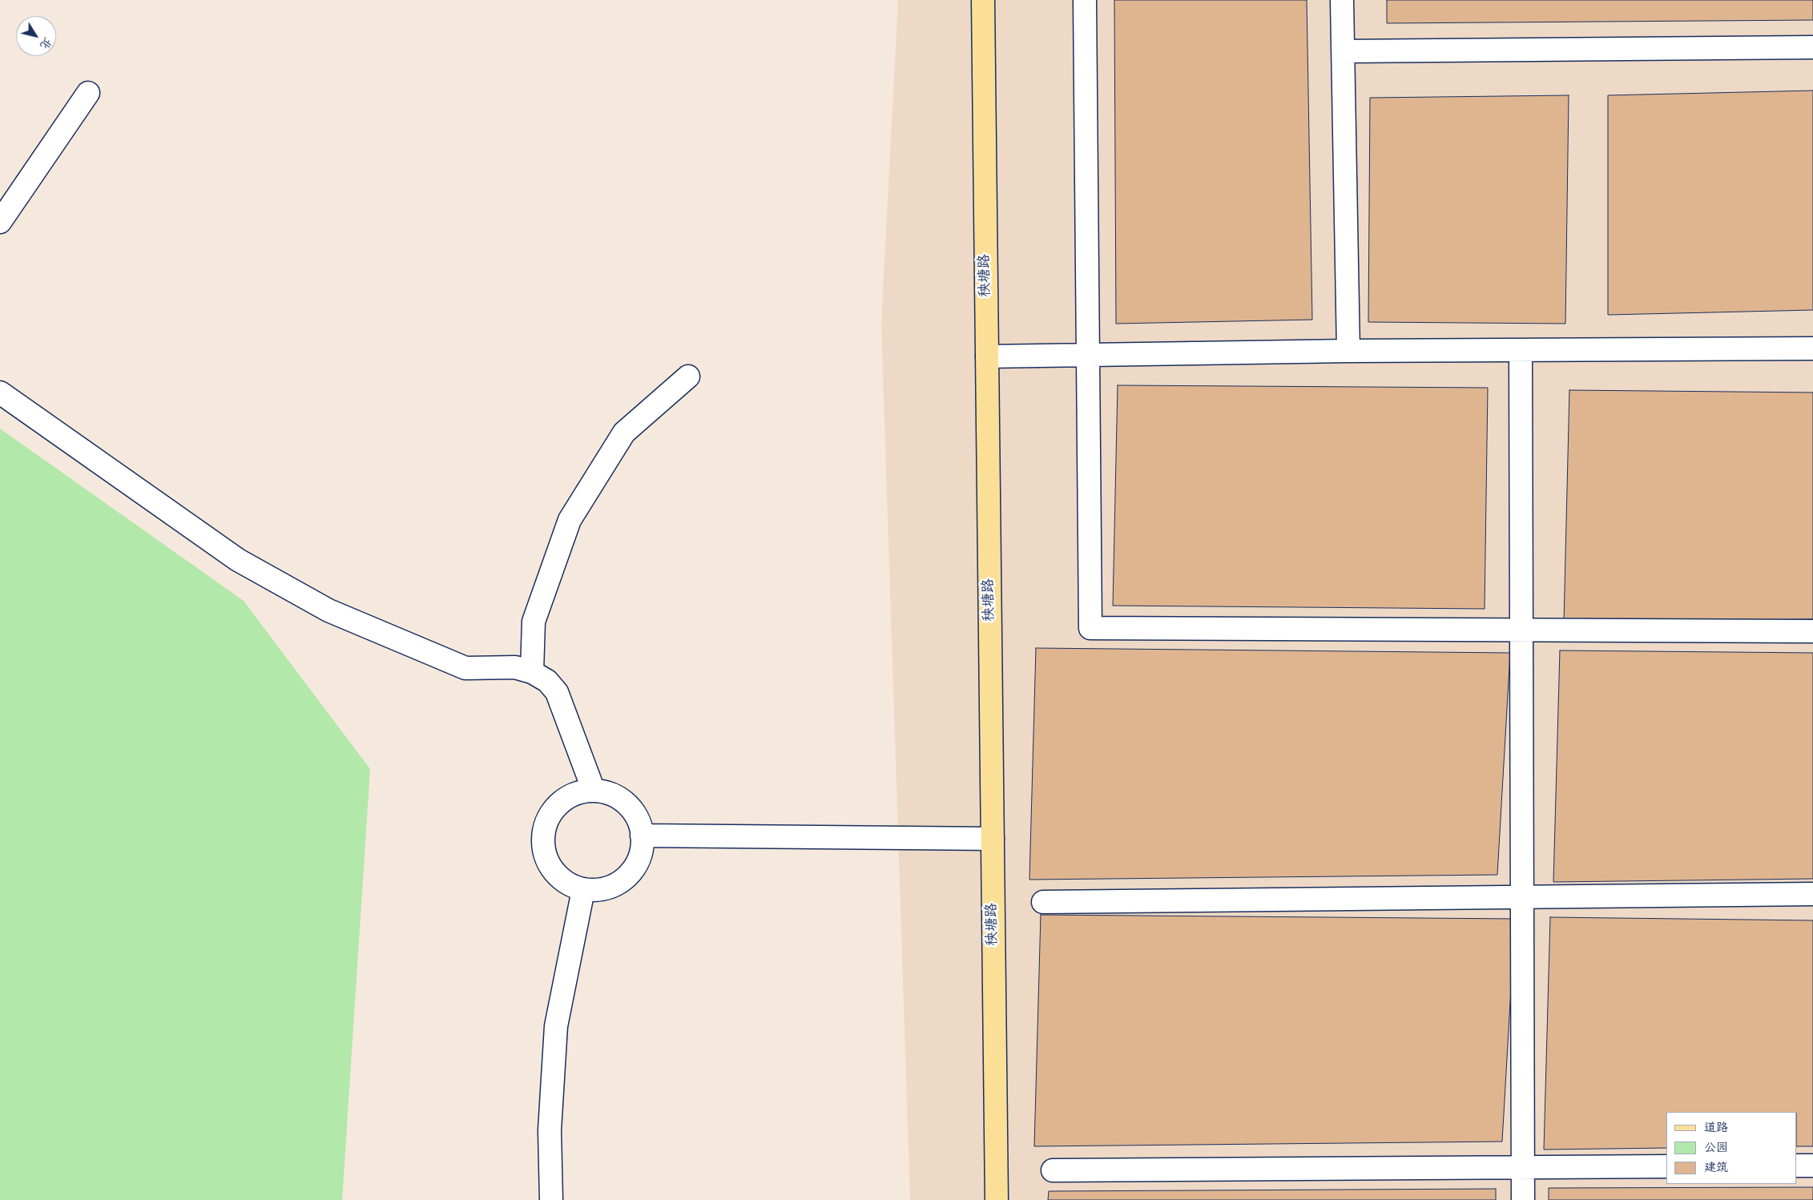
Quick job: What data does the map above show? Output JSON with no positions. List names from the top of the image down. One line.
{"streets":{"main road":["秧塘路"]},"legend":["道路","公园","建筑"],"north":"bottom right"}
